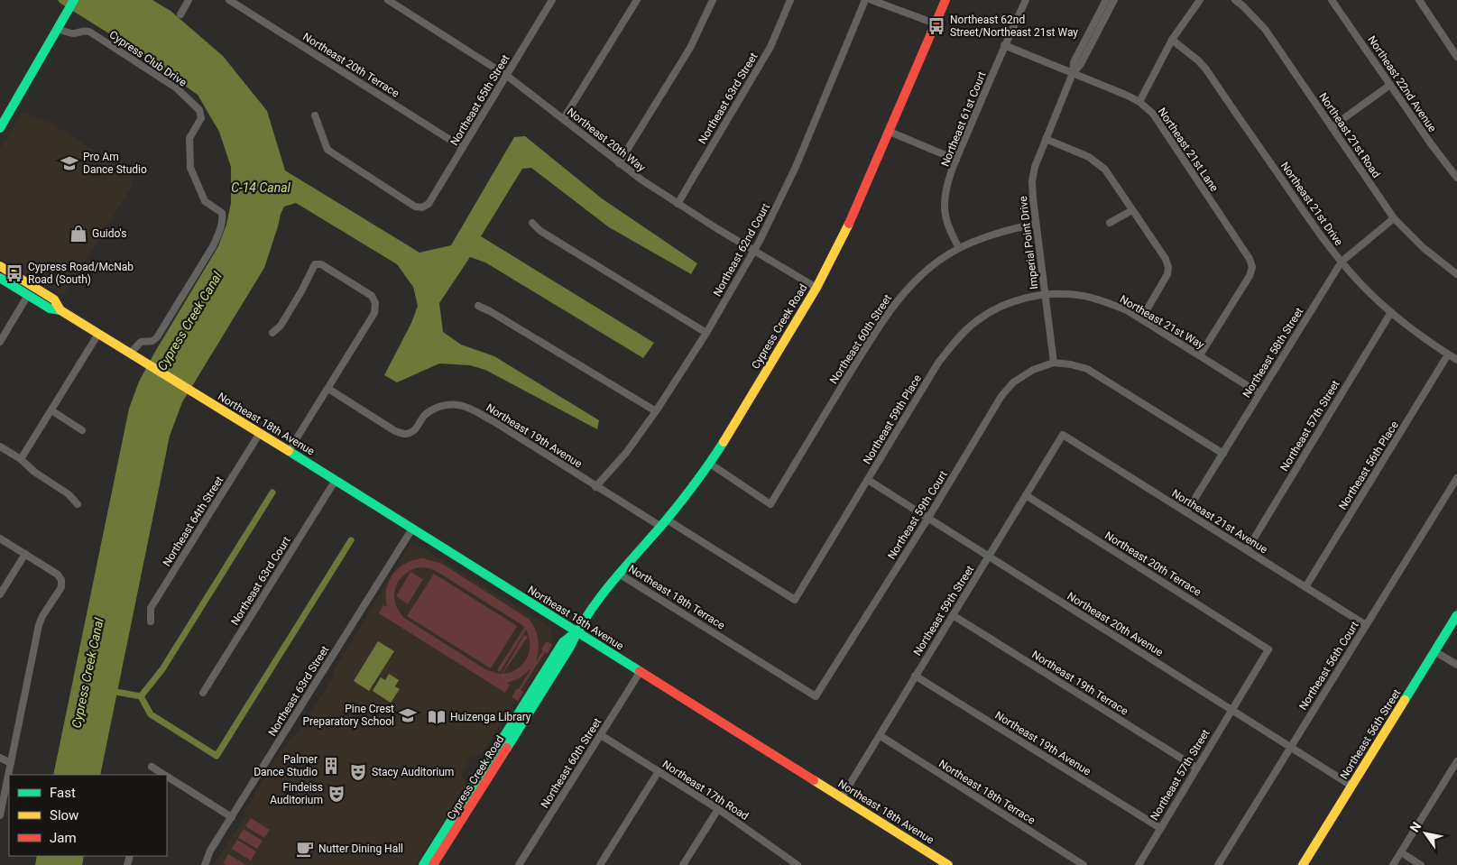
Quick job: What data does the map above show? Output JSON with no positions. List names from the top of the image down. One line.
{"streets":{"street":["Cypress Club Drive","Northeast 20th Terrace","Northeast 22nd Avenue","Northeast 63rd Street","Northeast 65th Street","Northeast 61st Court","Northeast 21st Road","Northeast 20th Way","Northeast 21st Lane","Northeast 21st Drive","Imperial Point Drive","Northeast 62nd Court","Northeast 21st Way","Cypress Creek Road","Northeast 60th Street","Northeast 58th Street","Northeast 59th Place","Northeast 18th Avenue","Northeast 57th Street","Northeast 19th Avenue","Northeast 56th Place","Northeast 59th Court","Northeast 64th Street","Northeast 21st Avenue","Northeast 63rd Court","Northeast 18th Terrace","Northeast 59th Street","Northeast 20th Avenue","Northeast 56th Court","Northeast 19th Terrace","Northeast 56th Street","Northeast 17th Road"]},"crossings":[["Cypress Club Drive","Northeast 18th Avenue"],["Northeast 20th Terrace","Northeast 65th Street"],["Northeast 20th Terrace","Northeast 57th Street"],["Northeast 20th Terrace","Northeast 59th Street"],["Northeast 63rd Street","Northeast 20th Way"],["Northeast 63rd Street","Northeast 18th Avenue"],["Northeast 65th Street","Northeast 20th Way"],["Northeast 61st Court","Northeast 21st Lane"],["Northeast 61st Court","Northeast 60th Street"],["Northeast 21st Road","Northeast 58th Street"],["Northeast 20th Way","Northeast 62nd Court"],["Northeast 20th Way","Cypress Creek Road"],["Northeast 21st Lane","Imperial Point Drive"],["Northeast 21st Lane","Northeast 21st Way"],["Northeast 21st Drive","Northeast 58th Street"],["Northeast 21st Drive","Northeast 57th Street"],["Northeast 21st Drive","Northeast 56th Place"],["Imperial Point Drive","Northeast 21st Way"],["Imperial Point Drive","Northeast 60th Street"],["Imperial Point Drive","Northeast 59th Place"],["Imperial Point Drive","Northeast 59th Court"],["Northeast 62nd Court","Northeast 19th Avenue"],["Northeast 21st Way","Northeast 58th Street"],["Northeast 21st Way","Northeast 59th Place"],["Cypress Creek Road","Northeast 60th Street"],["Cypress Creek Road","Northeast 18th Avenue"],["Cypress Creek Road","Northeast 19th Avenue"],["Cypress Creek Road","Northeast 18th Terrace"],["Northeast 60th Street","Northeast 18th Avenue"],["Northeast 60th Street","Northeast 17th Road"],["Northeast 58th Street","Northeast 21st Avenue"],["Northeast 59th Place","Northeast 19th Avenue"],["Northeast 59th Place","Northeast 20th Avenue"],["Northeast 18th Avenue","Northeast 64th Street"],["Northeast 18th Avenue","Northeast 63rd Court"],["Northeast 18th Avenue","Northeast 59th Street"],["Northeast 57th Street","Northeast 19th Avenue"],["Northeast 57th Street","Northeast 21st Avenue"],["Northeast 57th Street","Northeast 20th Avenue"],["Northeast 57th Street","Northeast 19th Terrace"],["Northeast 19th Avenue","Northeast 59th Street"],["Northeast 56th Place","Northeast 21st Avenue"],["Northeast 59th Court","Northeast 18th Terrace"],["Northeast 59th Court","Northeast 20th Avenue"],["Northeast 21st Avenue","Northeast 59th Street"],["Northeast 21st Avenue","Northeast 56th Court"],["Northeast 18th Terrace","Northeast 59th Street"],["Northeast 59th Street","Northeast 20th Avenue"],["Northeast 59th Street","Northeast 19th Terrace"],["Northeast 20th Avenue","Northeast 56th Court"],["Northeast 20th Avenue","Northeast 56th Street"]],"water":["C-14 Canal","Cypress Creek Canal"],"places":{"bus stop":["Northeast 62nd Street/Northeast 21st Way","Cypress Road/McNab Road (South)"],"school or university":["Pro Am Dance Studio","Pine Crest Preparatory School"],"shop":["Guido's"],"library":["Huizenga Library"],"building":["Palmer Dance Studio"],"theatre":["Stacy Auditorium","Findeiss Auditorium"],"cafe":["Nutter Dining Hall"]},"legend":["Fast","Slow","Jam"],"north":"top left"}
